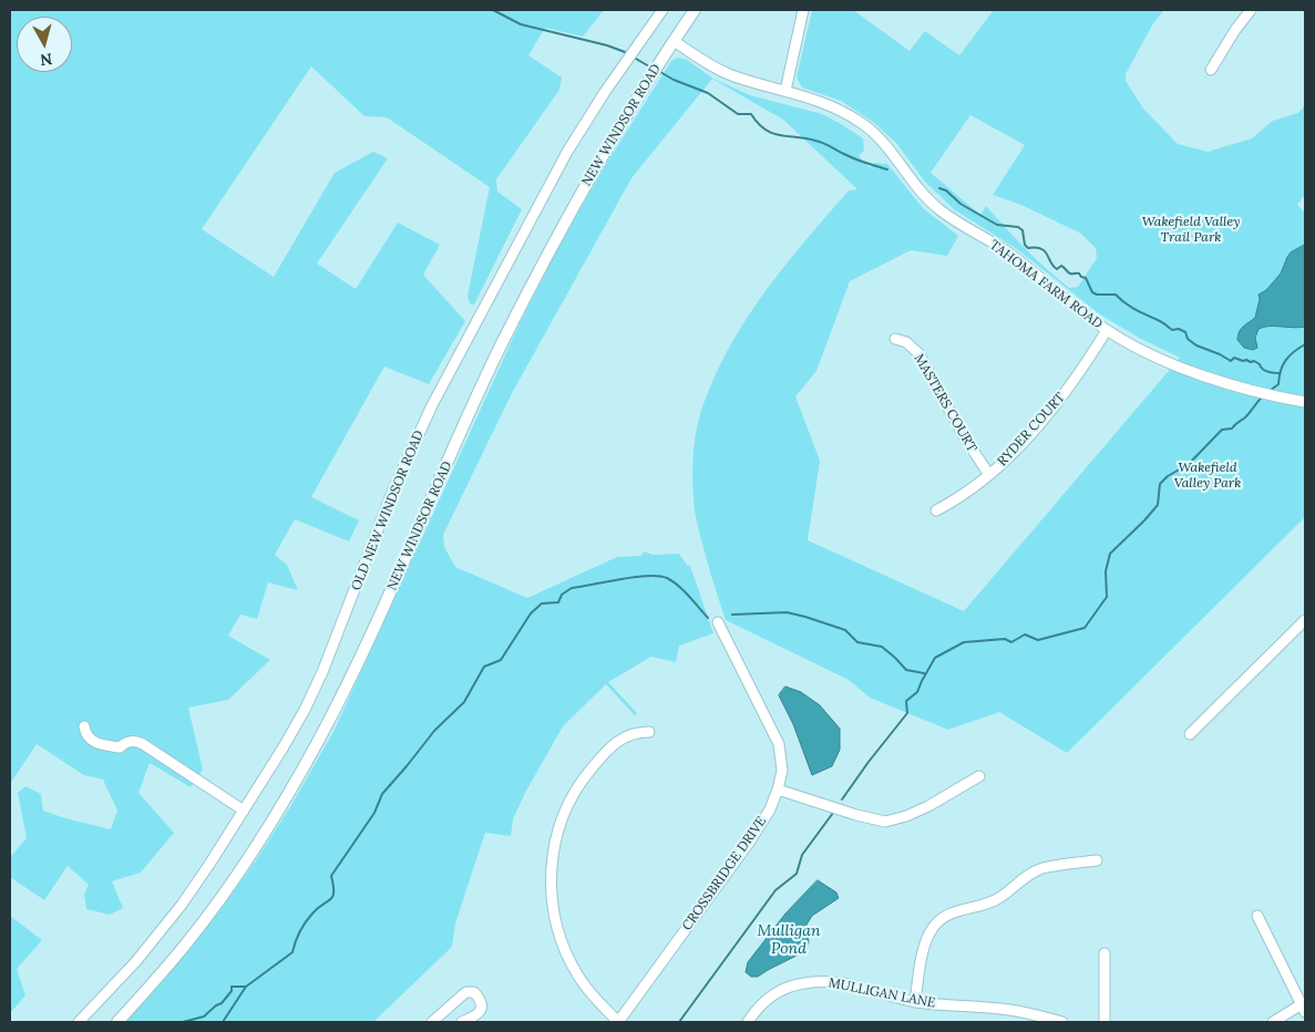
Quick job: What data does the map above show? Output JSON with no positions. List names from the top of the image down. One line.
{"streets":{"main road":["NEW WINDSOR ROAD"],"street":["TAHOMA FARM ROAD","MASTERS COURT","RYDER COURT","OLD NEW WINDSOR ROAD","CROSSBRIDGE DRIVE","MULLIGAN LANE"]},"crossings":[["NEW WINDSOR ROAD","TAHOMA FARM ROAD"],["TAHOMA FARM ROAD","RYDER COURT"],["MASTERS COURT","RYDER COURT"]],"water":["Mulligan Pond"],"parks":["Wakefield Valley Trail Park","Wakefield Valley Park"],"north":"bottom"}
